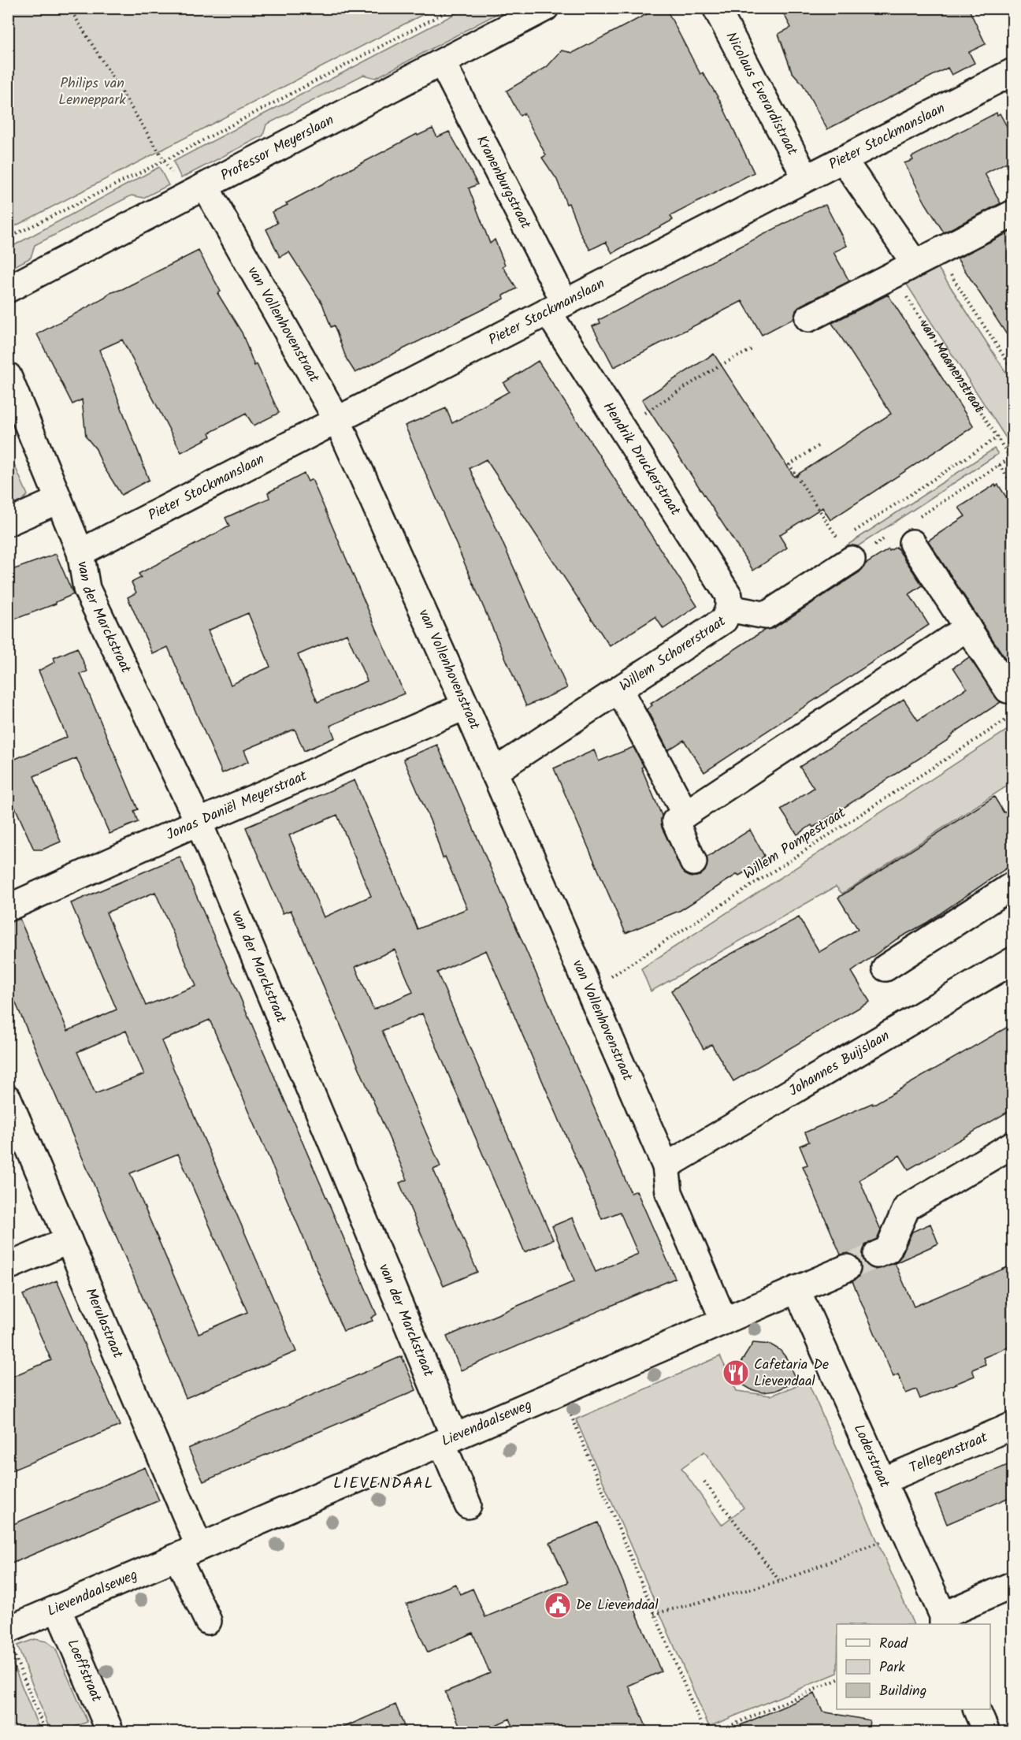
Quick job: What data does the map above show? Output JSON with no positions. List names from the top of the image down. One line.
{"streets":{"street":["Nicolaus Everardistraat","Pieter Stockmanslaan","Professor Meyerslaan","Kranenburgstraat","van Vollenhovenstraat","Hendrik Druckerstraat","van der Marckstraat","Willem Schorerstraat","Jonas Daniël Meyerstraat","Johannes Buijslaan","Merulastraat","Lievendaalseweg","Tellegenstraat","Loderstraat","Loeffstraat"],"path":["van Maanenstraat","Willem Pompestraat"]},"crossings":[["Nicolaus Everardistraat","Pieter Stockmanslaan"],["Pieter Stockmanslaan","Kranenburgstraat"],["Pieter Stockmanslaan","van Vollenhovenstraat"],["Pieter Stockmanslaan","Hendrik Druckerstraat"],["Pieter Stockmanslaan","van der Marckstraat"],["Professor Meyerslaan","Kranenburgstraat"],["Professor Meyerslaan","van Vollenhovenstraat"],["Kranenburgstraat","Hendrik Druckerstraat"],["van Vollenhovenstraat","Willem Schorerstraat"],["van Vollenhovenstraat","Jonas Daniël Meyerstraat"],["van Vollenhovenstraat","Willem Pompestraat"],["van Vollenhovenstraat","Johannes Buijslaan"],["Hendrik Druckerstraat","Willem Schorerstraat"],["van der Marckstraat","Jonas Daniël Meyerstraat"],["van der Marckstraat","Lievendaalseweg"],["Merulastraat","Lievendaalseweg"],["Lievendaalseweg","Loderstraat"],["Lievendaalseweg","Loeffstraat"],["Tellegenstraat","Loderstraat"]],"districts":["LIEVENDAAL"],"parks":["Philips van Lenneppark"],"places":{"restaurant":["Cafetaria De Lievendaal"],"public building":["De Lievendaal"]},"legend":["Road","Park","Building"]}
